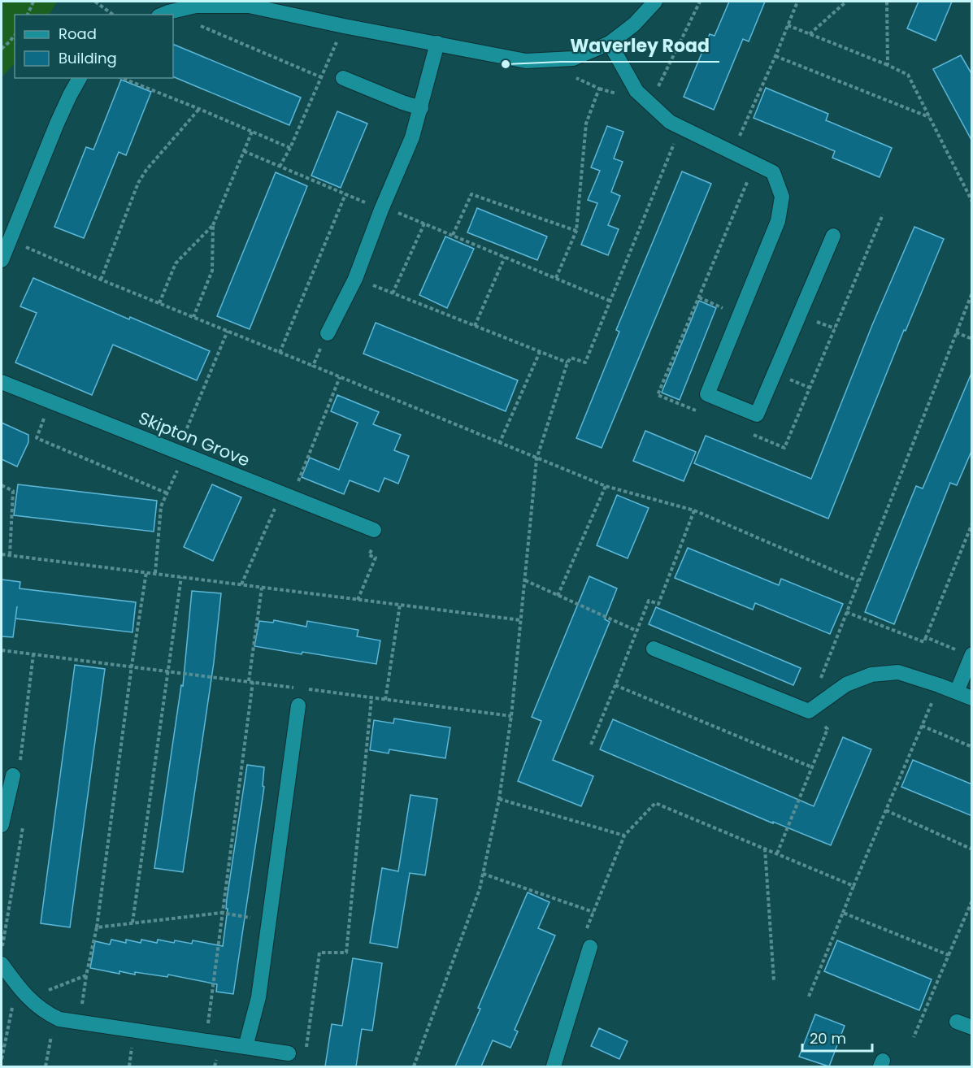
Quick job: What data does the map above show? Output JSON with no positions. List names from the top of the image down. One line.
{"streets":{"street":["Skipton Grove"]},"places":["Waverley Road"],"legend":["Road","Building"],"scale_bar":"20 m"}
